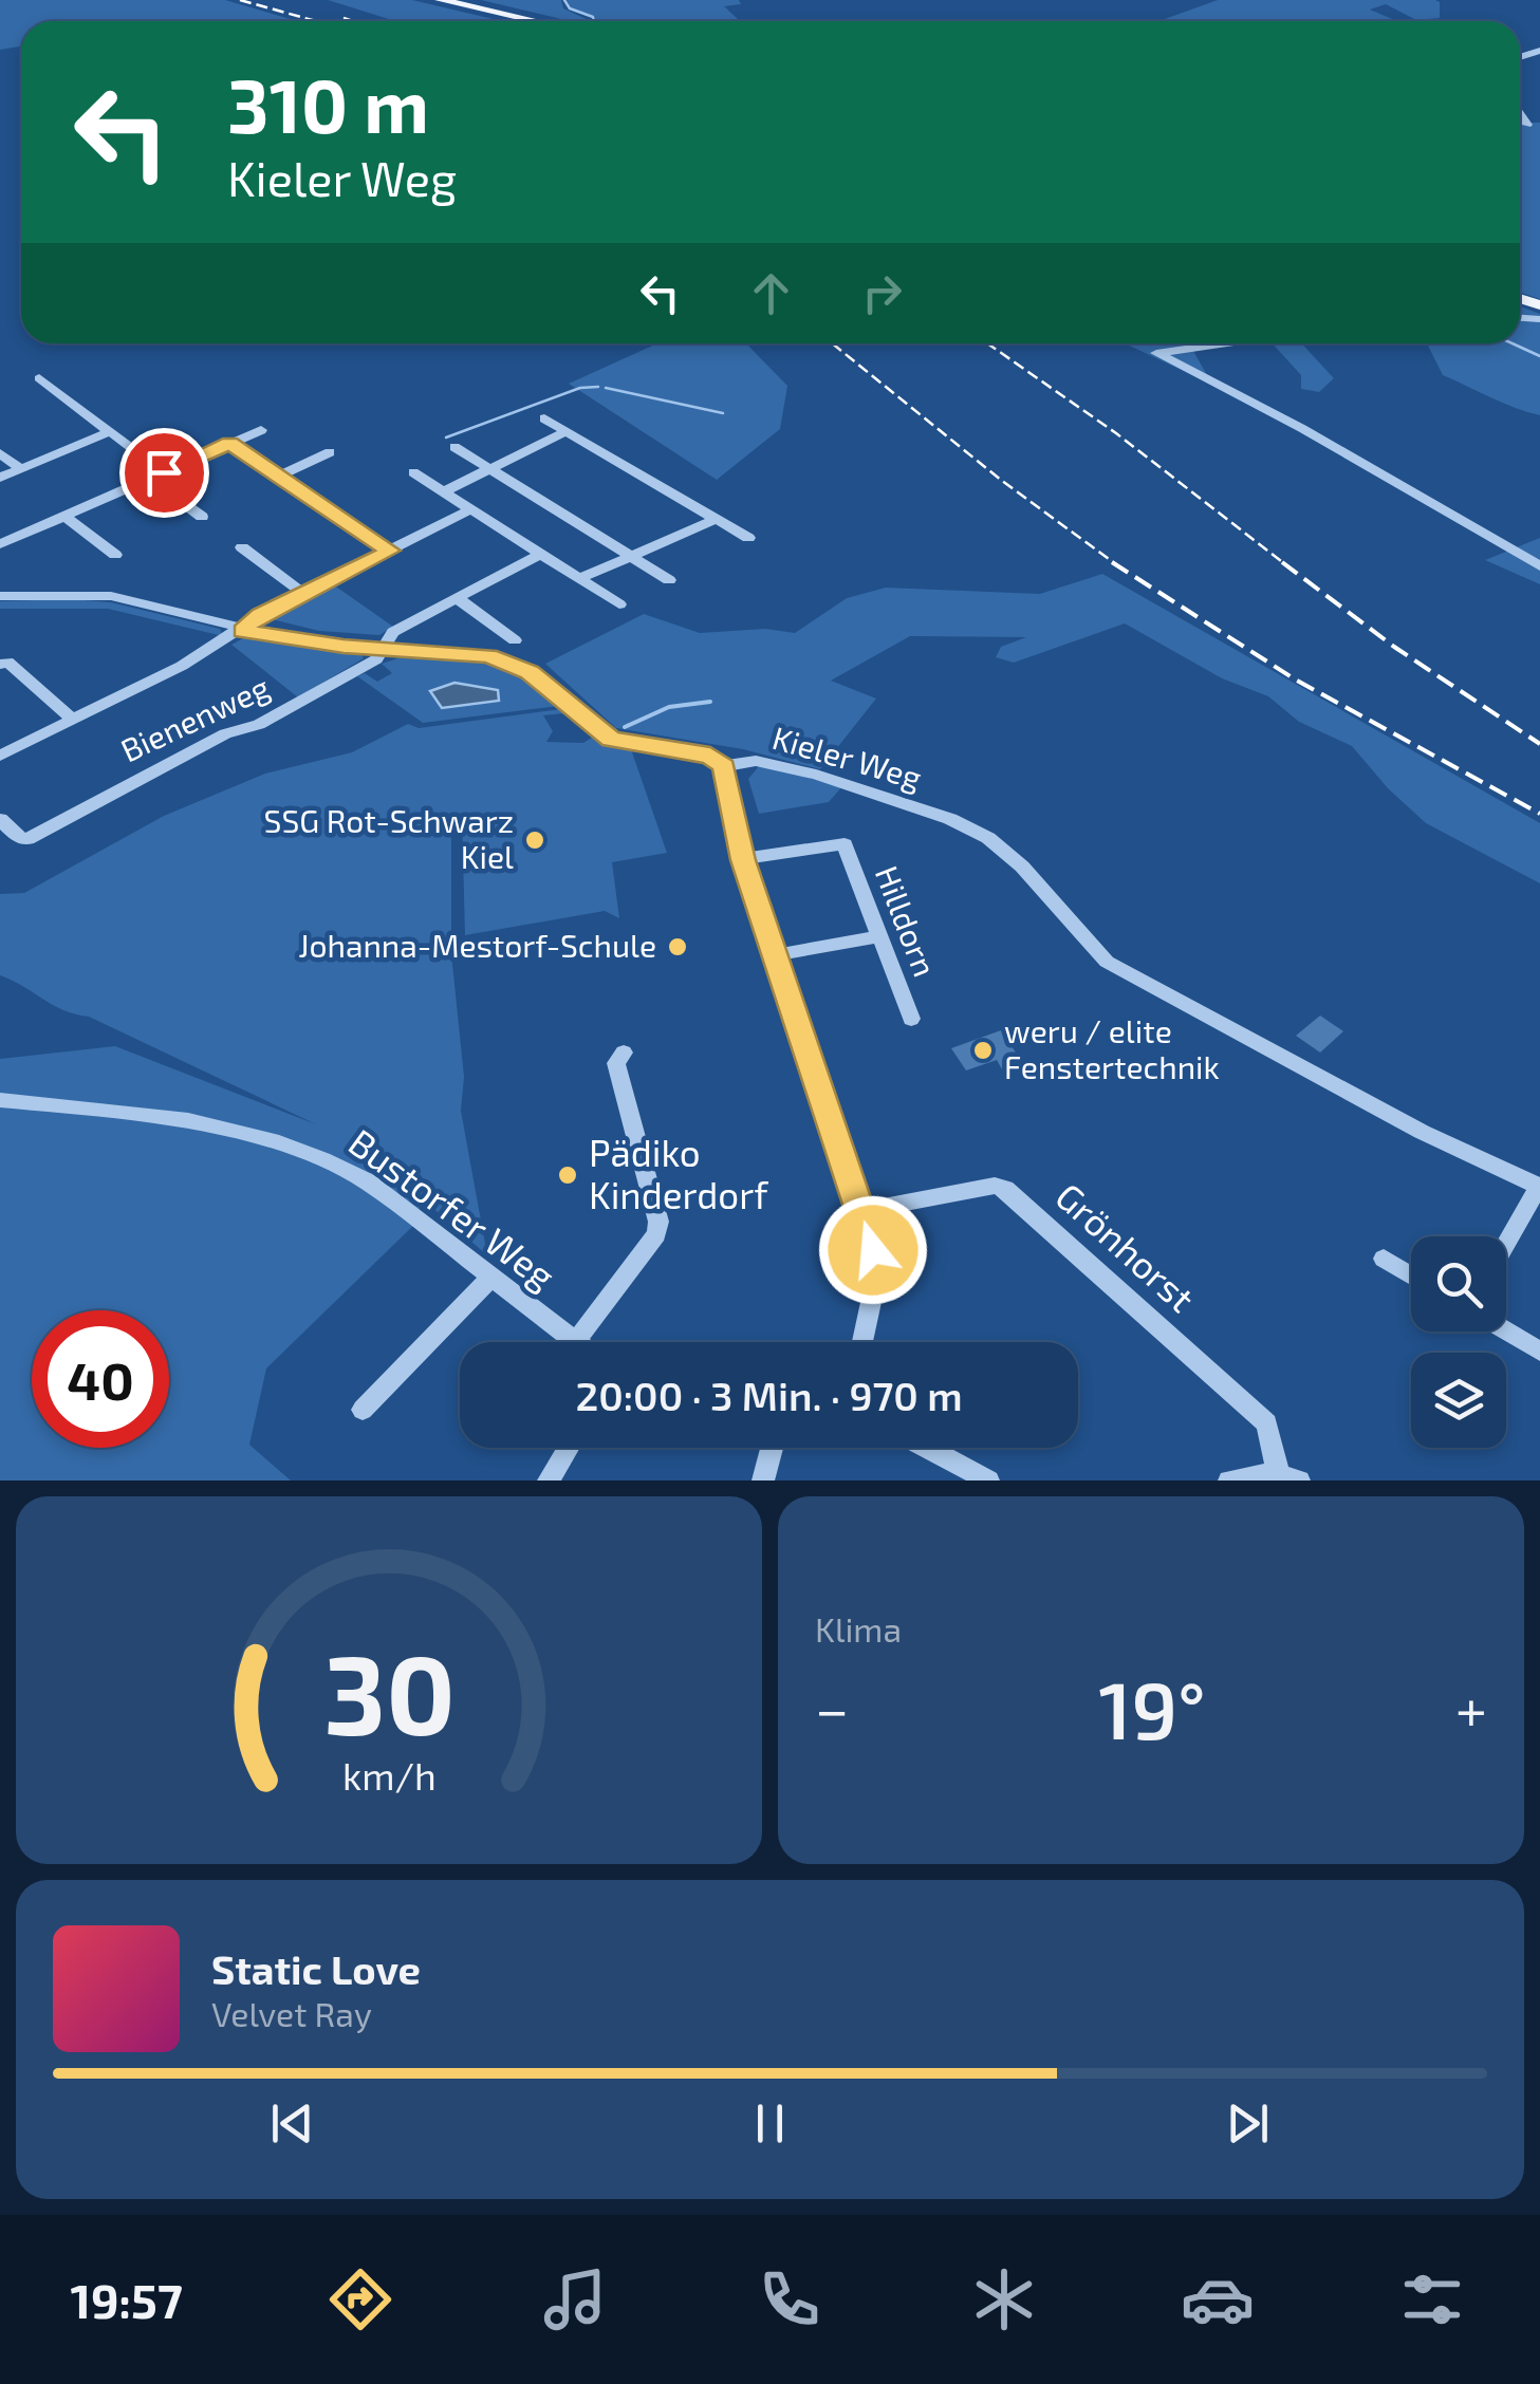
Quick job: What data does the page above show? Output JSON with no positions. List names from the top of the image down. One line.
{"streets":{"street":["Bienenweg","Kieler Weg","Hilldorn","Bustorfer Weg","Grönhorst"]},"crossings":[["Bienenweg","Kieler Weg"]],"places":["SSG Rot-Schwarz Kiel","Johanna-Mestorf-Schule","weru / elite Fenstertechnik","Pädiko Kinderdorf"],"page":{"turn":["310 m","Kieler Weg"],"limit":"40","trip":"20:00 · 3 Min. · 970 m","tile":"Klima","heat":["−","19°","+"],"song":["Static Love","Velvet Ray"],"tabs":"19:57","gauge":["30","km/h"]}}
